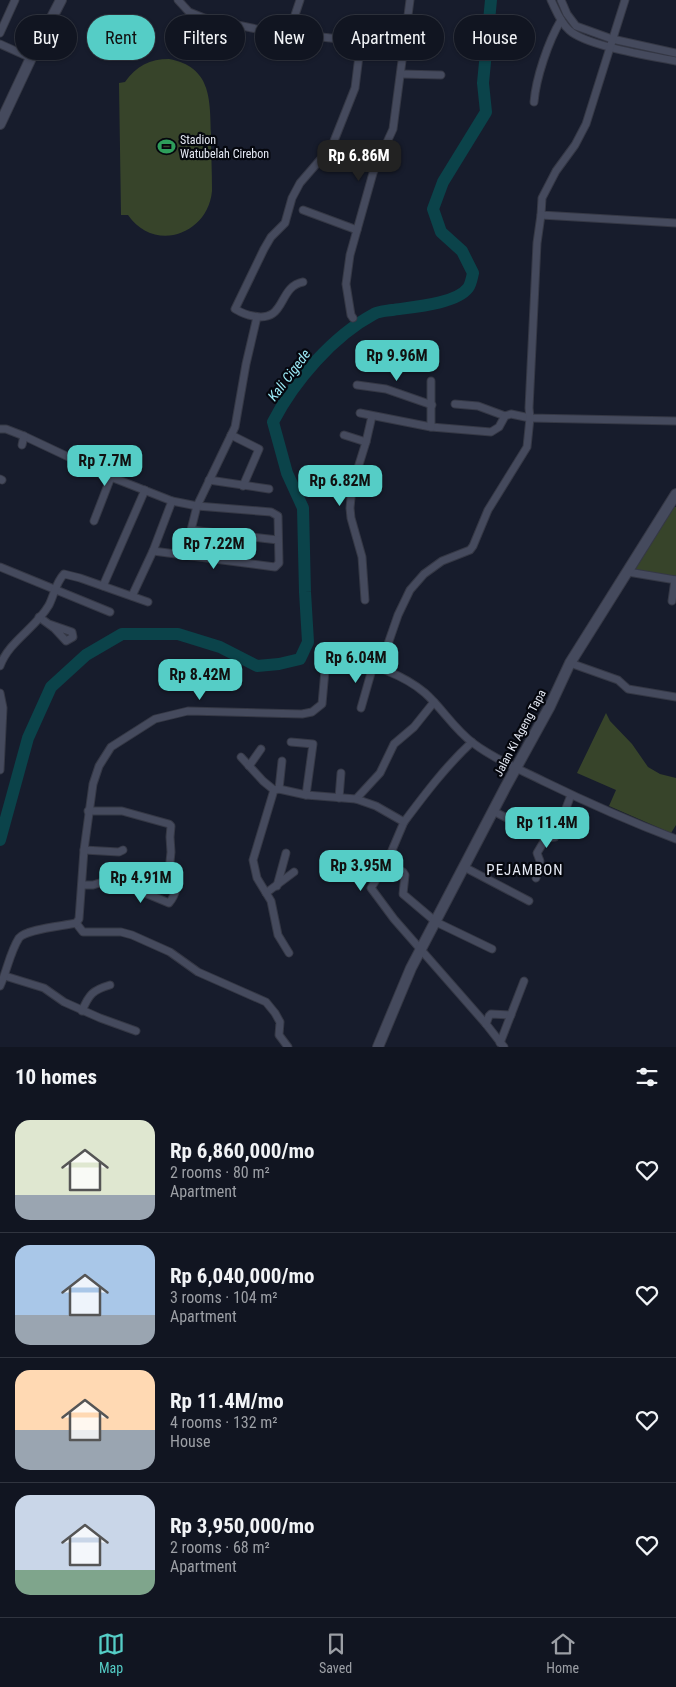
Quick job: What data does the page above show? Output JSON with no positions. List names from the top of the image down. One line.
{"streets":{"street":["Jalan Ki Ageng Tapa"]},"districts":["PEJAMBON"],"water":["Kali Cigede"],"places":{"sports":["Stadion Watubelah Cirebon"]},"page":{"chip":["Buy","Rent","Filters","New","Apartment","House"],"price":["Rp 6.86M","Rp 9.96M","Rp 7.7M","Rp 6.82M","Rp 7.22M","Rp 6.04M","Rp 8.42M","Rp 11.4M","Rp 3.95M","Rp 4.91M"],"heading":"10 homes","list":[{"name":"Rp 6,860,000/mo","note":"2 rooms · 80 m² · Apartment"},{"name":"Rp 6,040,000/mo","note":"3 rooms · 104 m² · Apartment"},{"name":"Rp 11.4M/mo","note":"4 rooms · 132 m² · House"},{"name":"Rp 3,950,000/mo","note":"2 rooms · 68 m² · Apartment"}],"tabs":["Map","Saved","Home"]}}
